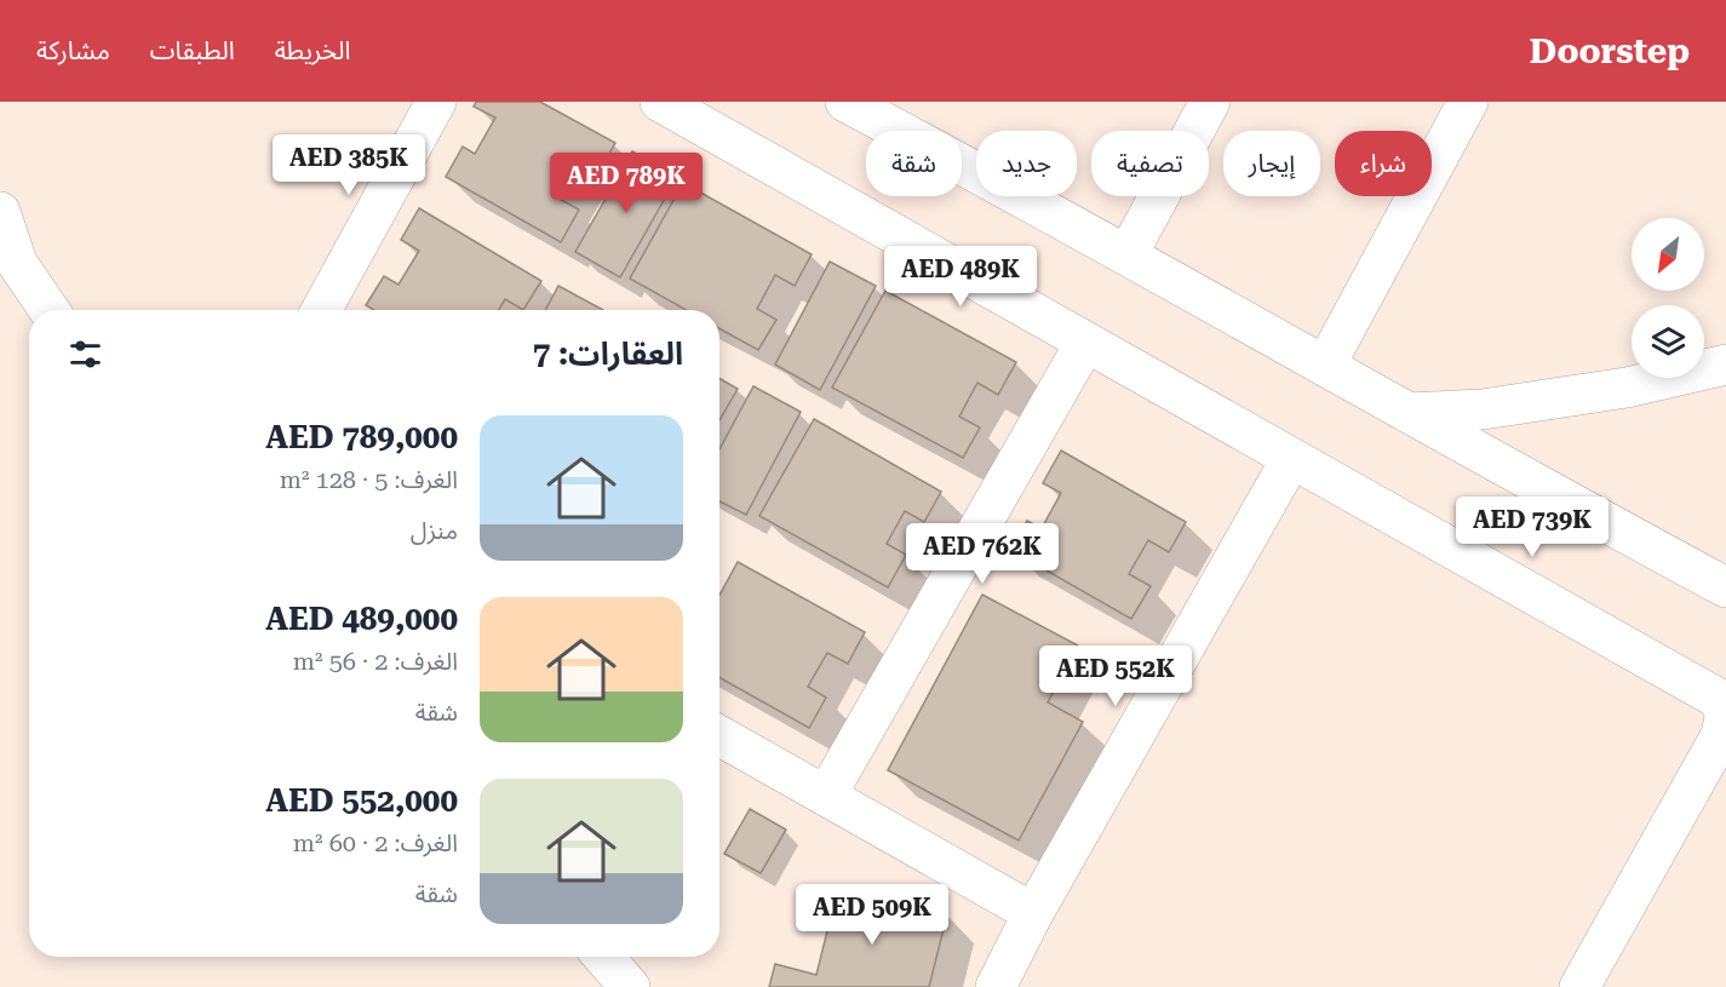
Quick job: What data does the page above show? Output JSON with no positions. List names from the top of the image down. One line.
{"north":"bottom left","page":{"header":"Doorstep","nav":["الخريطة","الطبقات","مشاركة"],"chip":["شراء","إيجار","تصفية","جديد","شقة"],"price":["AED 385K","AED 789K","AED 489K","AED 739K","AED 762K","AED 552K","AED 509K"],"heading":"العقارات: 7","list":[{"name":"AED 789,000","note":"الغرف: 5 · 128 m² · منزل"},{"name":"AED 489,000","note":"الغرف: 2 · 56 m² · شقة"},{"name":"AED 552,000","note":"الغرف: 2 · 60 m² · شقة"}]}}
